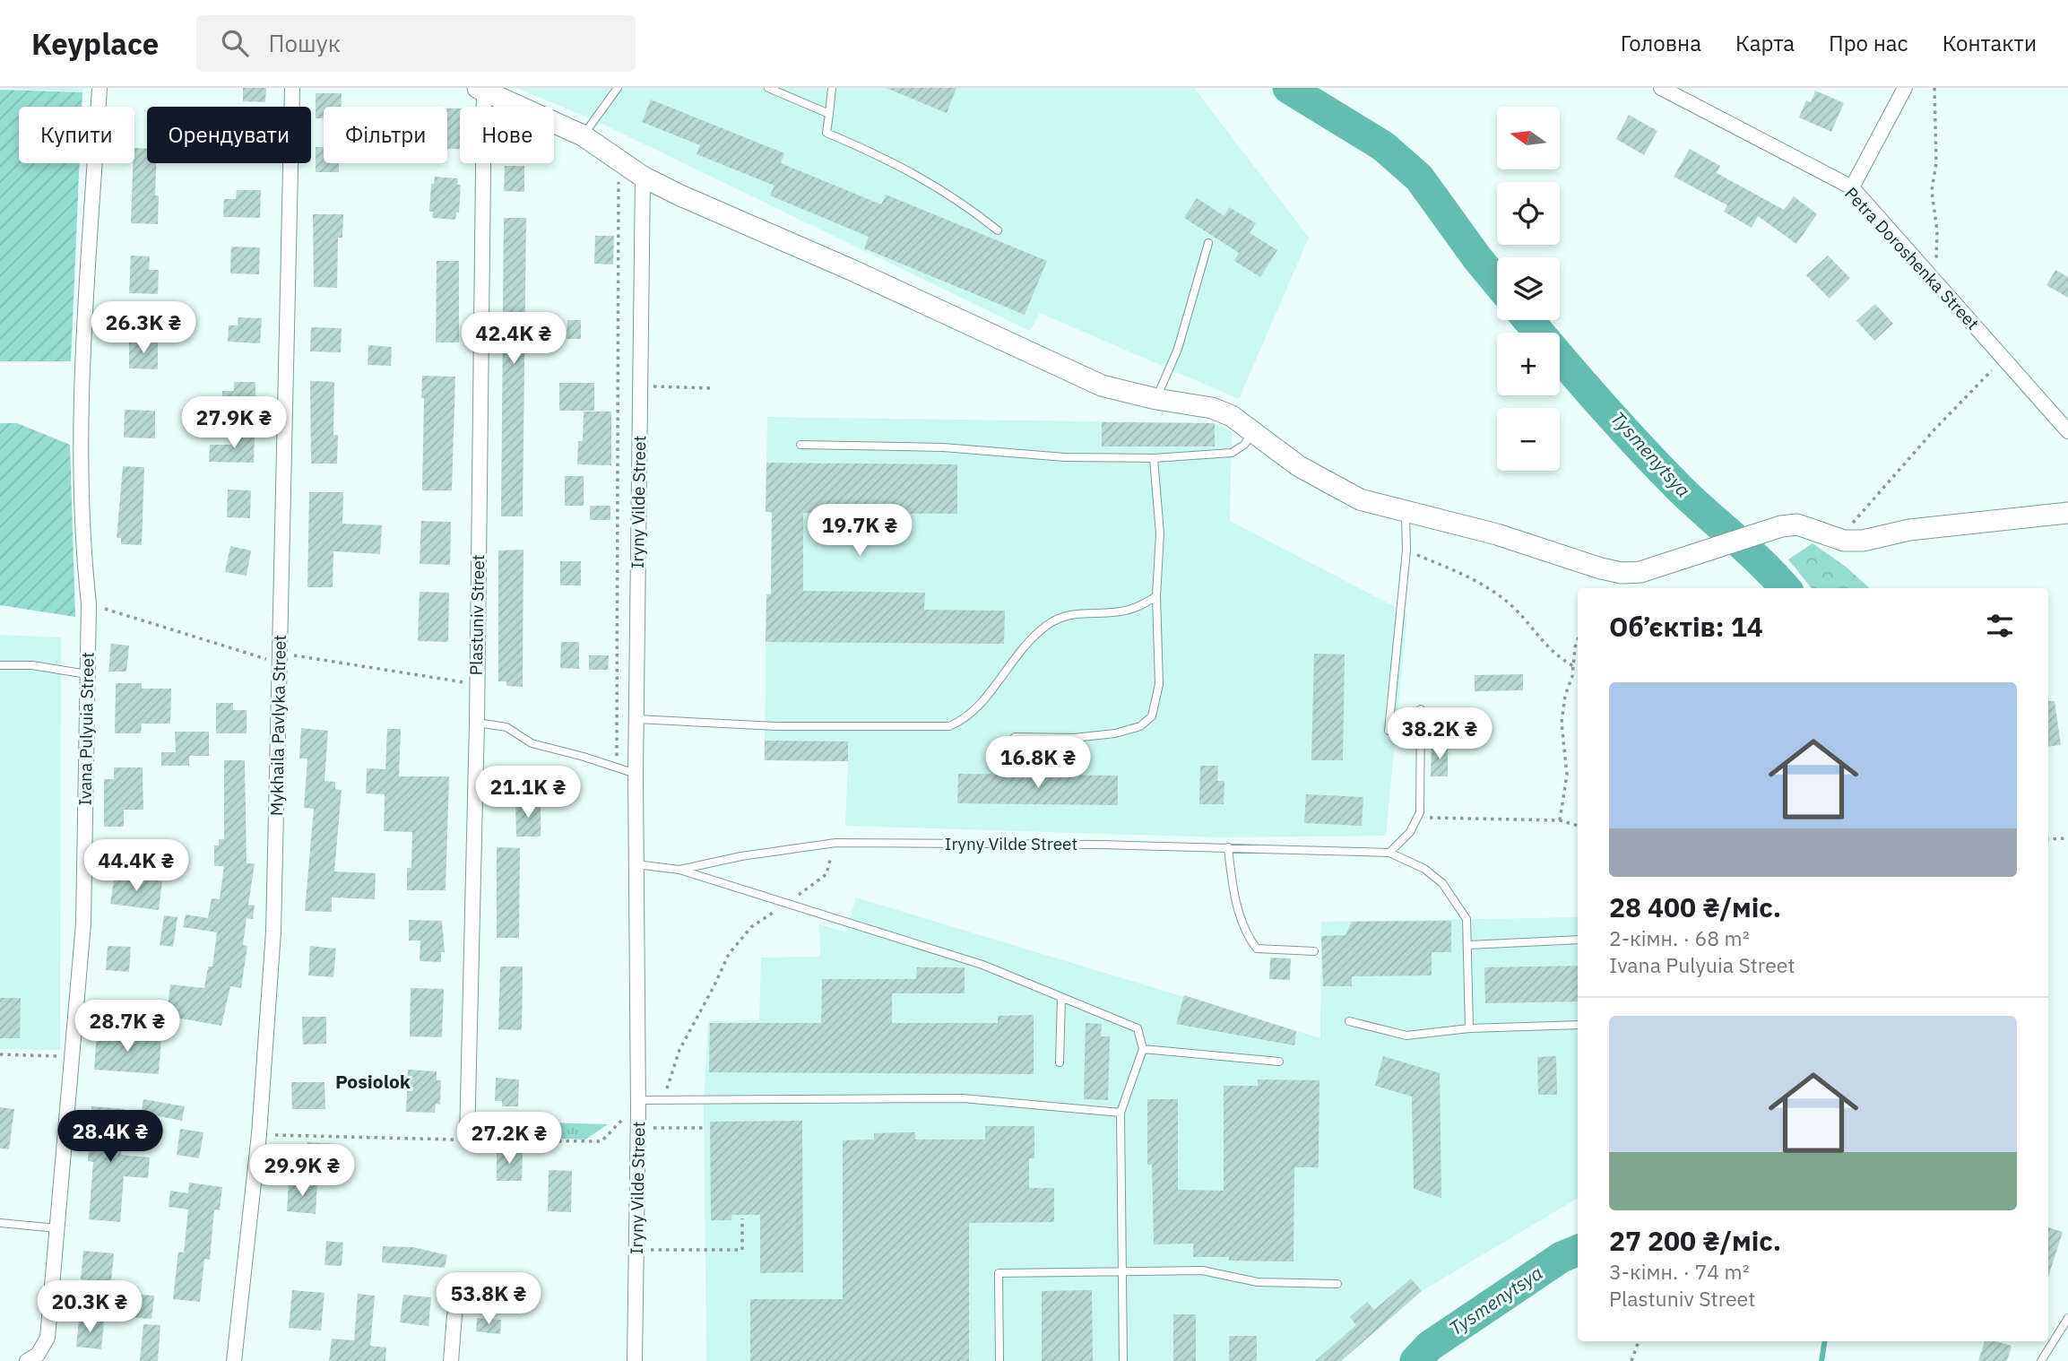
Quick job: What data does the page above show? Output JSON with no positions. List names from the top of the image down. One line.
{"streets":{"street":["Petra Doroshenka Street","Iryny Vilde Street","Plastuniv Street","Mykhaila Pavlyka Street","Ivana Pulyuia Street"]},"districts":["Posiolok"],"water":["Tysmenytsya"],"north":"left","page":{"header":"Keyplace","search":"Пошук","nav":["Головна","Карта","Про нас","Контакти"],"map_buttons":["+","−"],"chip":["Купити","Орендувати","Фільтри","Нове"],"price":["26.3K ₴","42.4K ₴","27.9K ₴","19.7K ₴","38.2K ₴","16.8K ₴","21.1K ₴","44.4K ₴","28.7K ₴","28.4K ₴","27.2K ₴","29.9K ₴","53.8K ₴","20.3K ₴"],"heading":"Об’єктів: 14","list":[{"name":"28 400 ₴/міс.","note":"2-кімн. · 68 m² · Ivana Pulyuia Street"},{"name":"27 200 ₴/міс.","note":"3-кімн. · 74 m² · Plastuniv Street"}]}}
